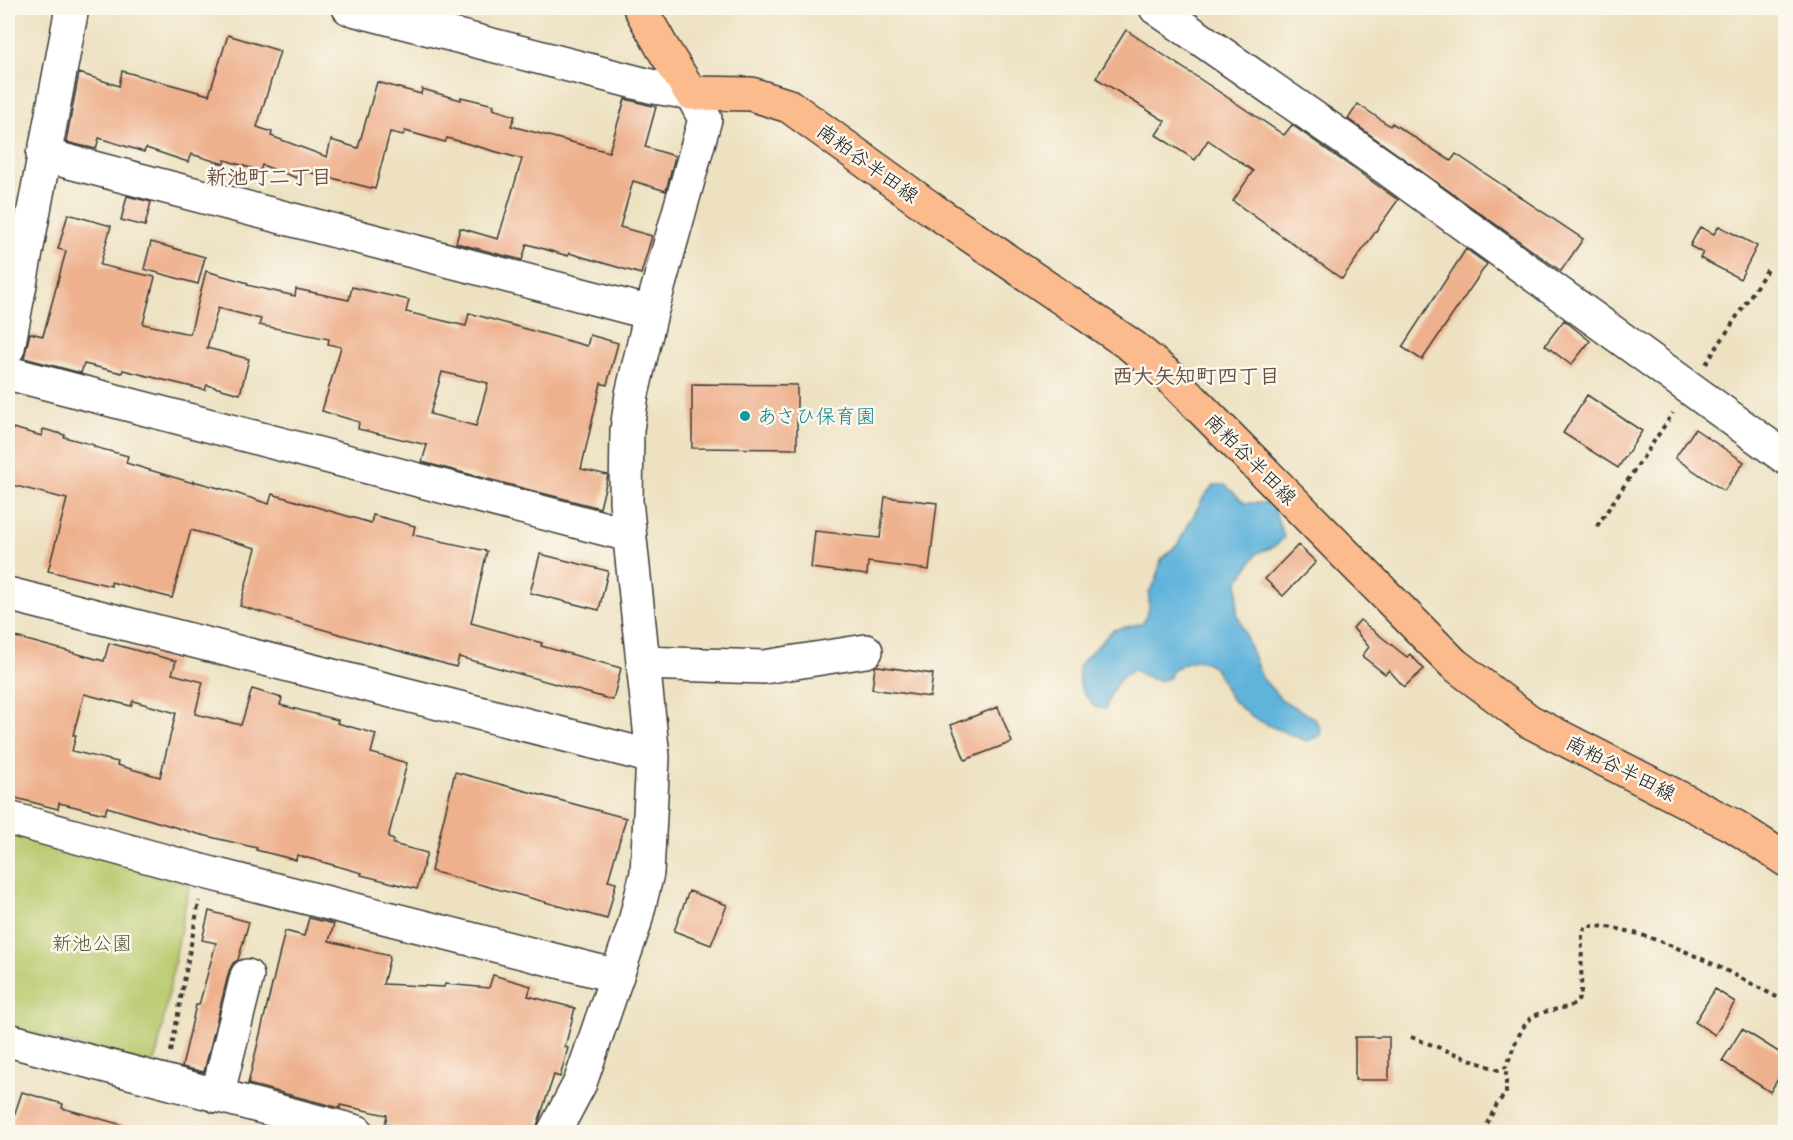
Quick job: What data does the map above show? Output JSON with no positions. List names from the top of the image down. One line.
{"streets":{"main road":["南粕谷半田線"]},"districts":["新池町二丁目","西大矢知町四丁目"],"parks":["新池公園"],"places":["あさひ保育園"]}
